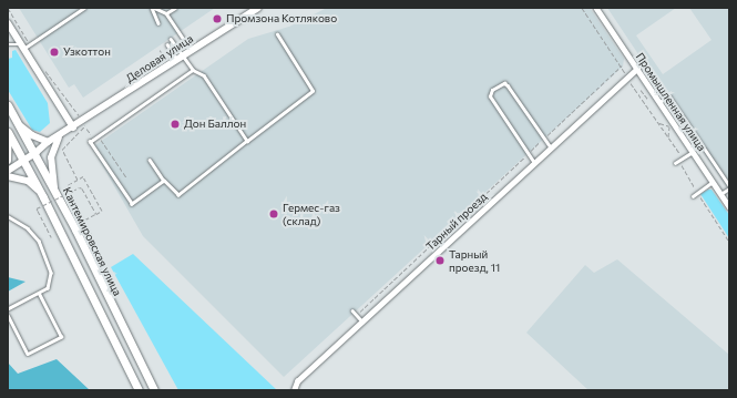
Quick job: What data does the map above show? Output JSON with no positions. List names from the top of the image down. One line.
{"streets":{"main road":["Кантемировская улица"],"street":["Деловая улица","Промышленная улица","Тарный проезд"]},"crossings":[["Промышленная улица","Тарный проезд"]],"places":["Промзона Котляково","Узкоттон","Дон Баллон","Гермес-газ (склад)","Тарный проезд, 11"]}
